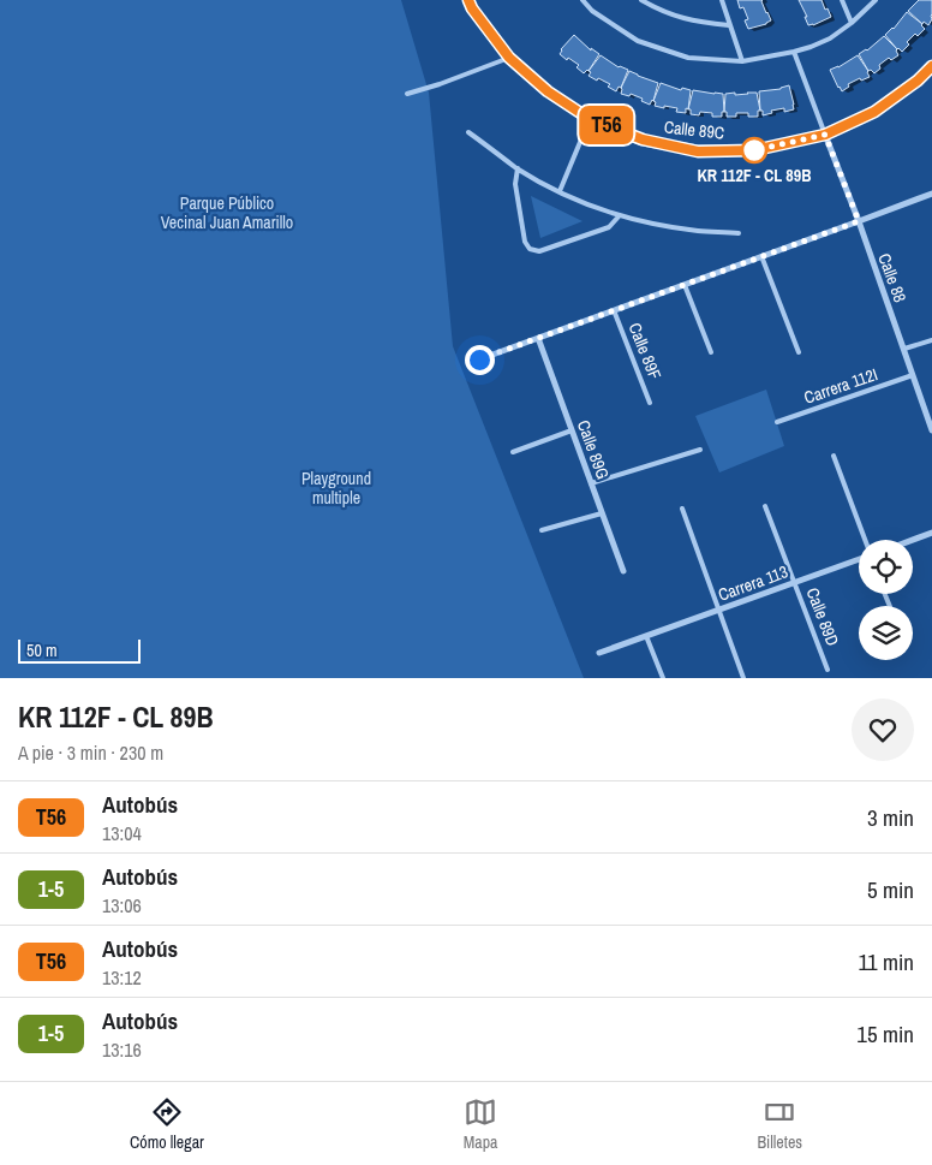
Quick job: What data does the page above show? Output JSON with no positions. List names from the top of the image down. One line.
{"streets":{"street":["Calle 89C","Calle 88","Calle 89G","Carrera 113"],"lane":["Calle 89F","Carrera 112I","Calle 89D"]},"crossings":[["Calle 89C","Calle 88"],["Calle 88","Carrera 112I"],["Carrera 113","Calle 89D"]],"parks":["Parque Público Vecinal Juan Amarillo","Playground multiple"],"places":["KR 112F - CL 89B"],"lines":["bus line T56"],"scale_bar":"50 m","page":{"on_map":"T56","scale":"50 m","heading":["KR 112F - CL 89B","A pie · 3 min · 230 m"],"list":[{"mark":"T56","name":"Autobús","note":"13:04","value":"3 min"},{"mark":"1-5","name":"Autobús","note":"13:06","value":"5 min"},{"mark":"T56","name":"Autobús","note":"13:12","value":"11 min"},{"mark":"1-5","name":"Autobús","note":"13:16","value":"15 min"}],"tabs":["Cómo llegar","Mapa","Billetes"]}}
